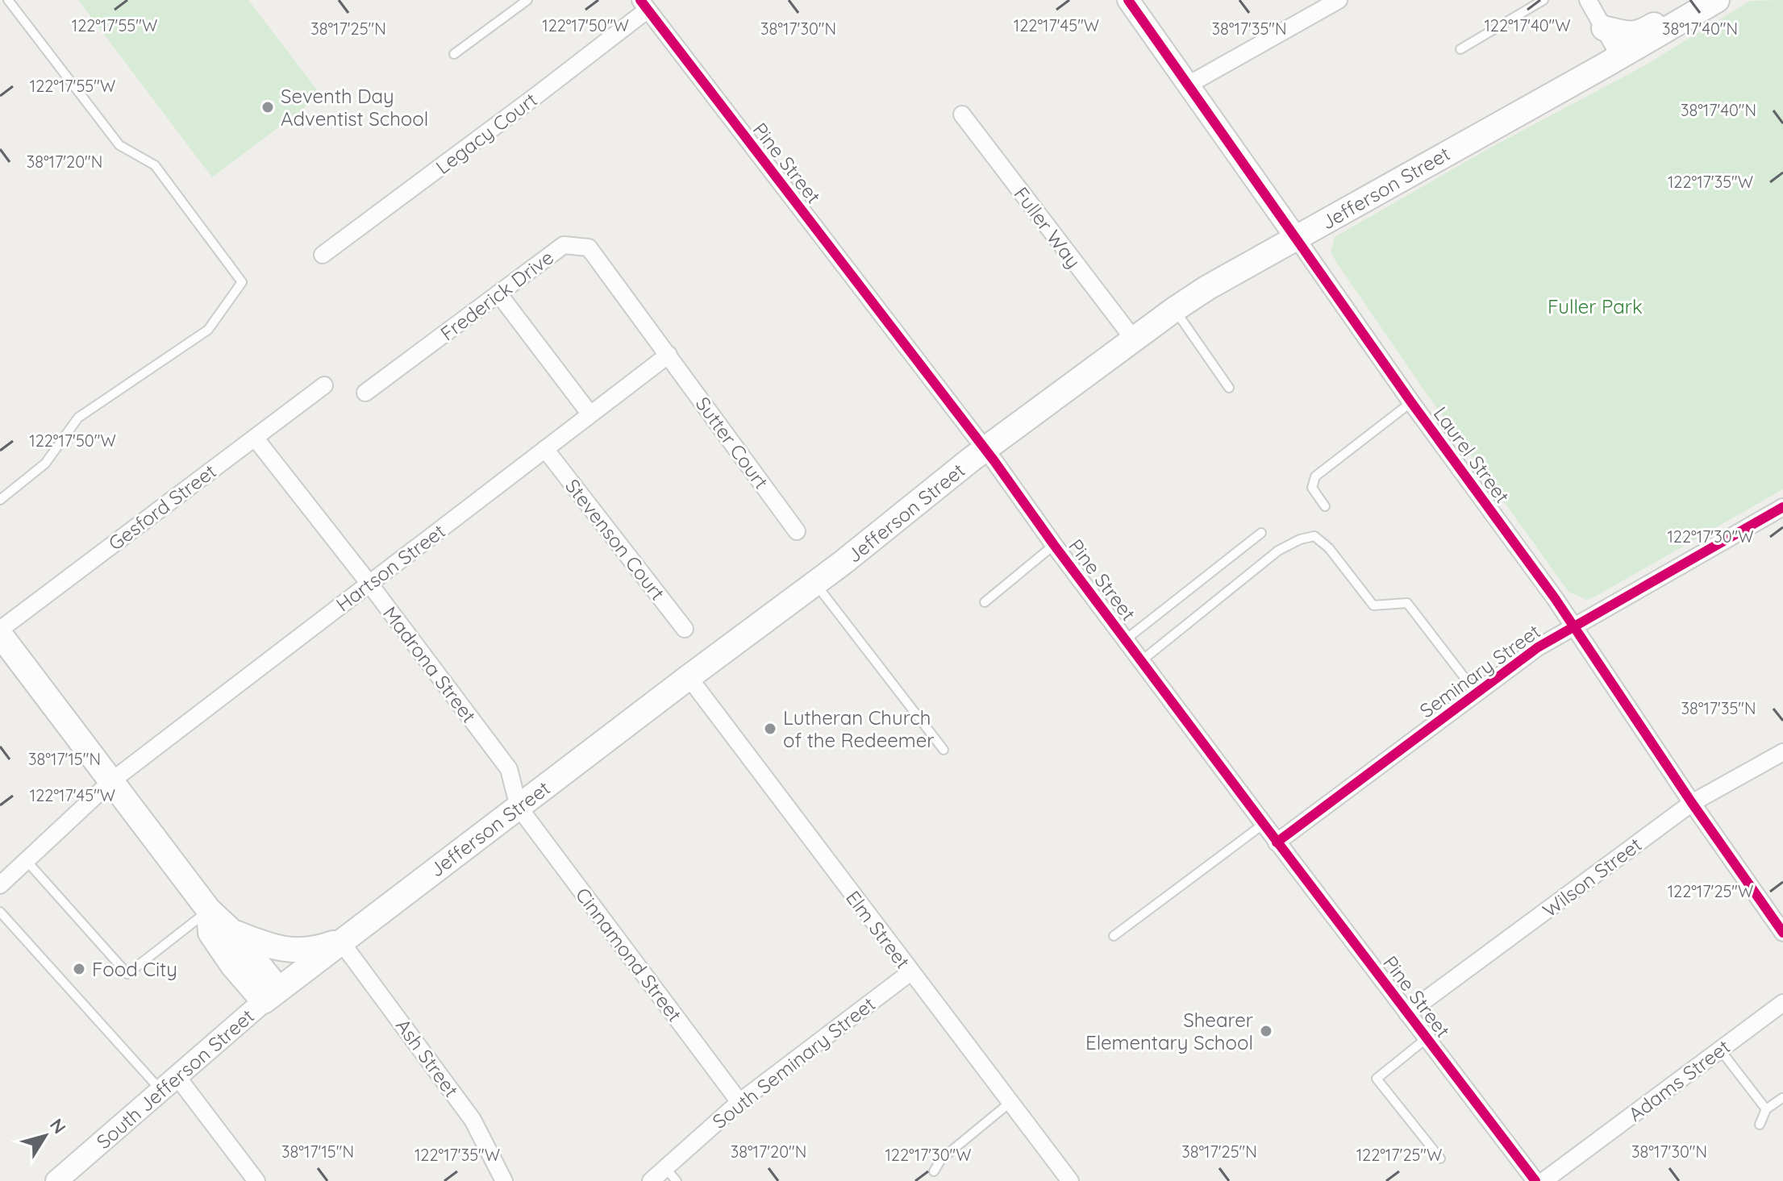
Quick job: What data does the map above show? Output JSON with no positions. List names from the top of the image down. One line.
{"streets":{"main road":["Jefferson Street"],"street":["Legacy Court","Pine Street","Fuller Way","Frederick Drive","Sutter Court","Laurel Street","Gesford Street","Stevenson Court","Hartson Street","Madrona Street","Seminary Street","Wilson Street","Elm Street","Cinnamond Street","Ash Street","South Seminary Street","South Jefferson Street","Adams Street"]},"crossings":[["Legacy Court","Pine Street"],["Pine Street","Jefferson Street"],["Pine Street","Seminary Street"],["Pine Street","Wilson Street"],["Jefferson Street","Fuller Way"],["Jefferson Street","Laurel Street"],["Jefferson Street","Madrona Street"],["Jefferson Street","Elm Street"],["Jefferson Street","Cinnamond Street"],["Jefferson Street","Ash Street"],["Jefferson Street","South Jefferson Street"],["Frederick Drive","Sutter Court"],["Frederick Drive","Hartson Street"],["Sutter Court","Hartson Street"],["Laurel Street","Seminary Street"],["Laurel Street","Wilson Street"],["Gesford Street","Madrona Street"],["Stevenson Court","Hartson Street"],["Hartson Street","Madrona Street"],["Madrona Street","Cinnamond Street"],["Elm Street","South Seminary Street"],["Cinnamond Street","South Seminary Street"]],"parks":["Fuller Park"],"places":["Seventh Day Adventist School","Lutheran Church of the Redeemer","Food City","Shearer Elementary School"],"north":"top right","coordinates":["122°17'55\"W","122°17'50\"W","122°17'45\"W","122°17'40\"W","38°17'40\"N","38°17'25\"N","38°17'30\"N","38°17'35\"N","38°17'20\"N","122°17'35\"W","122°17'30\"W","38°17'15\"N","122°17'25\"W"]}
